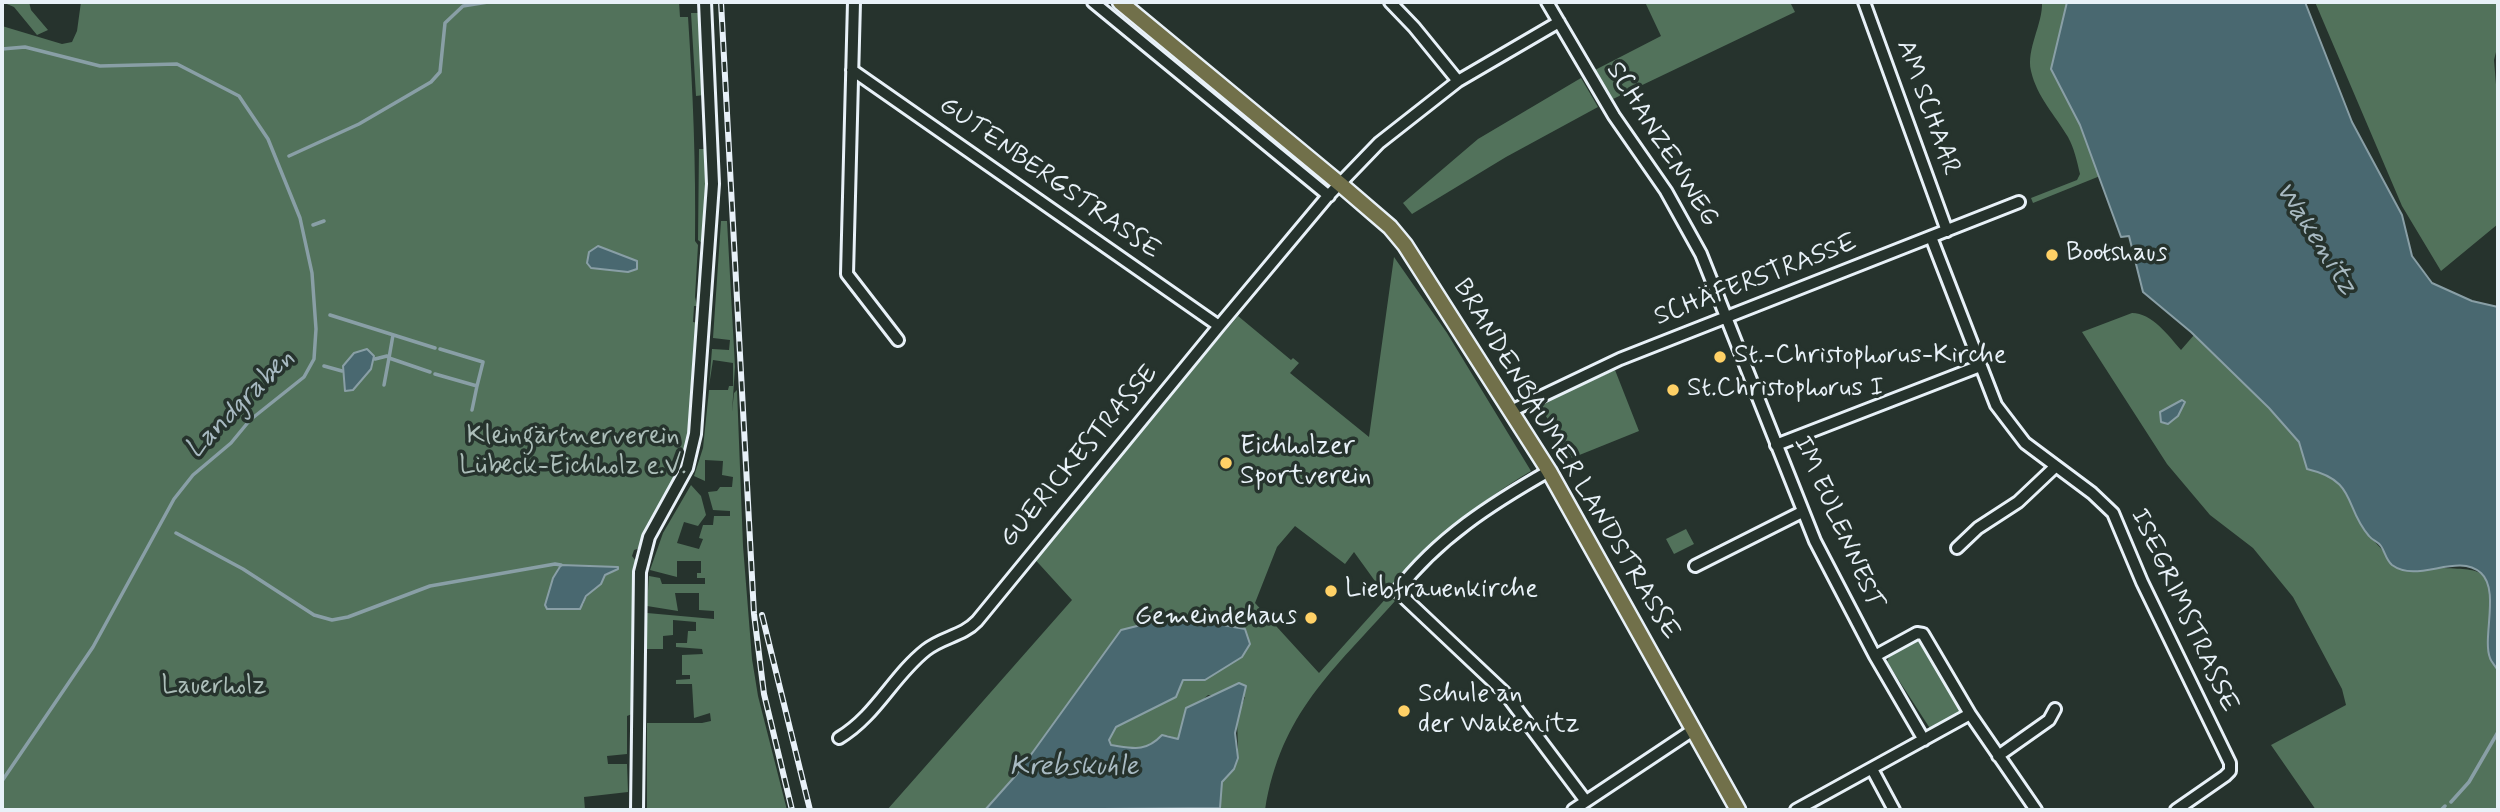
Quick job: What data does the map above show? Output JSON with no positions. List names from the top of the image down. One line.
{"streets":{"main road":["BRANDENBAUMER LANDSTRASSE"],"street":["AM SCHAAR","SCHANZENWEG","GUTENBERGSTRASSE","SCHÄFERSTRASSE","GUERICKESTRASSE","IM EULENNEST","ISEGRIMSTRASSE"]},"crossings":[["AM SCHAAR","SCHÄFERSTRASSE"],["SCHANZENWEG","SCHÄFERSTRASSE"],["SCHANZENWEG","GUERICKESTRASSE"],["SCHANZENWEG","IM EULENNEST"],["GUTENBERGSTRASSE","GUERICKESTRASSE"],["SCHÄFERSTRASSE","BRANDENBAUMER LANDSTRASSE"],["SCHÄFERSTRASSE","IM EULENNEST"],["SCHÄFERSTRASSE","ISEGRIMSTRASSE"],["GUERICKESTRASSE","BRANDENBAUMER LANDSTRASSE"]],"water":["Wakenitz","Landgraben","Krebskuhle"],"parks":["Kleingärtnerverein Lübeck-Eichholz e.V.","Lauerholz"],"places":["Bootshaus","St.-Christophorus-Kirche","St.Christophorus I","Eichholzer Sportverein","Liebfrauenkirche","Gemeindehaus","Schule an der Wakenitz"]}
